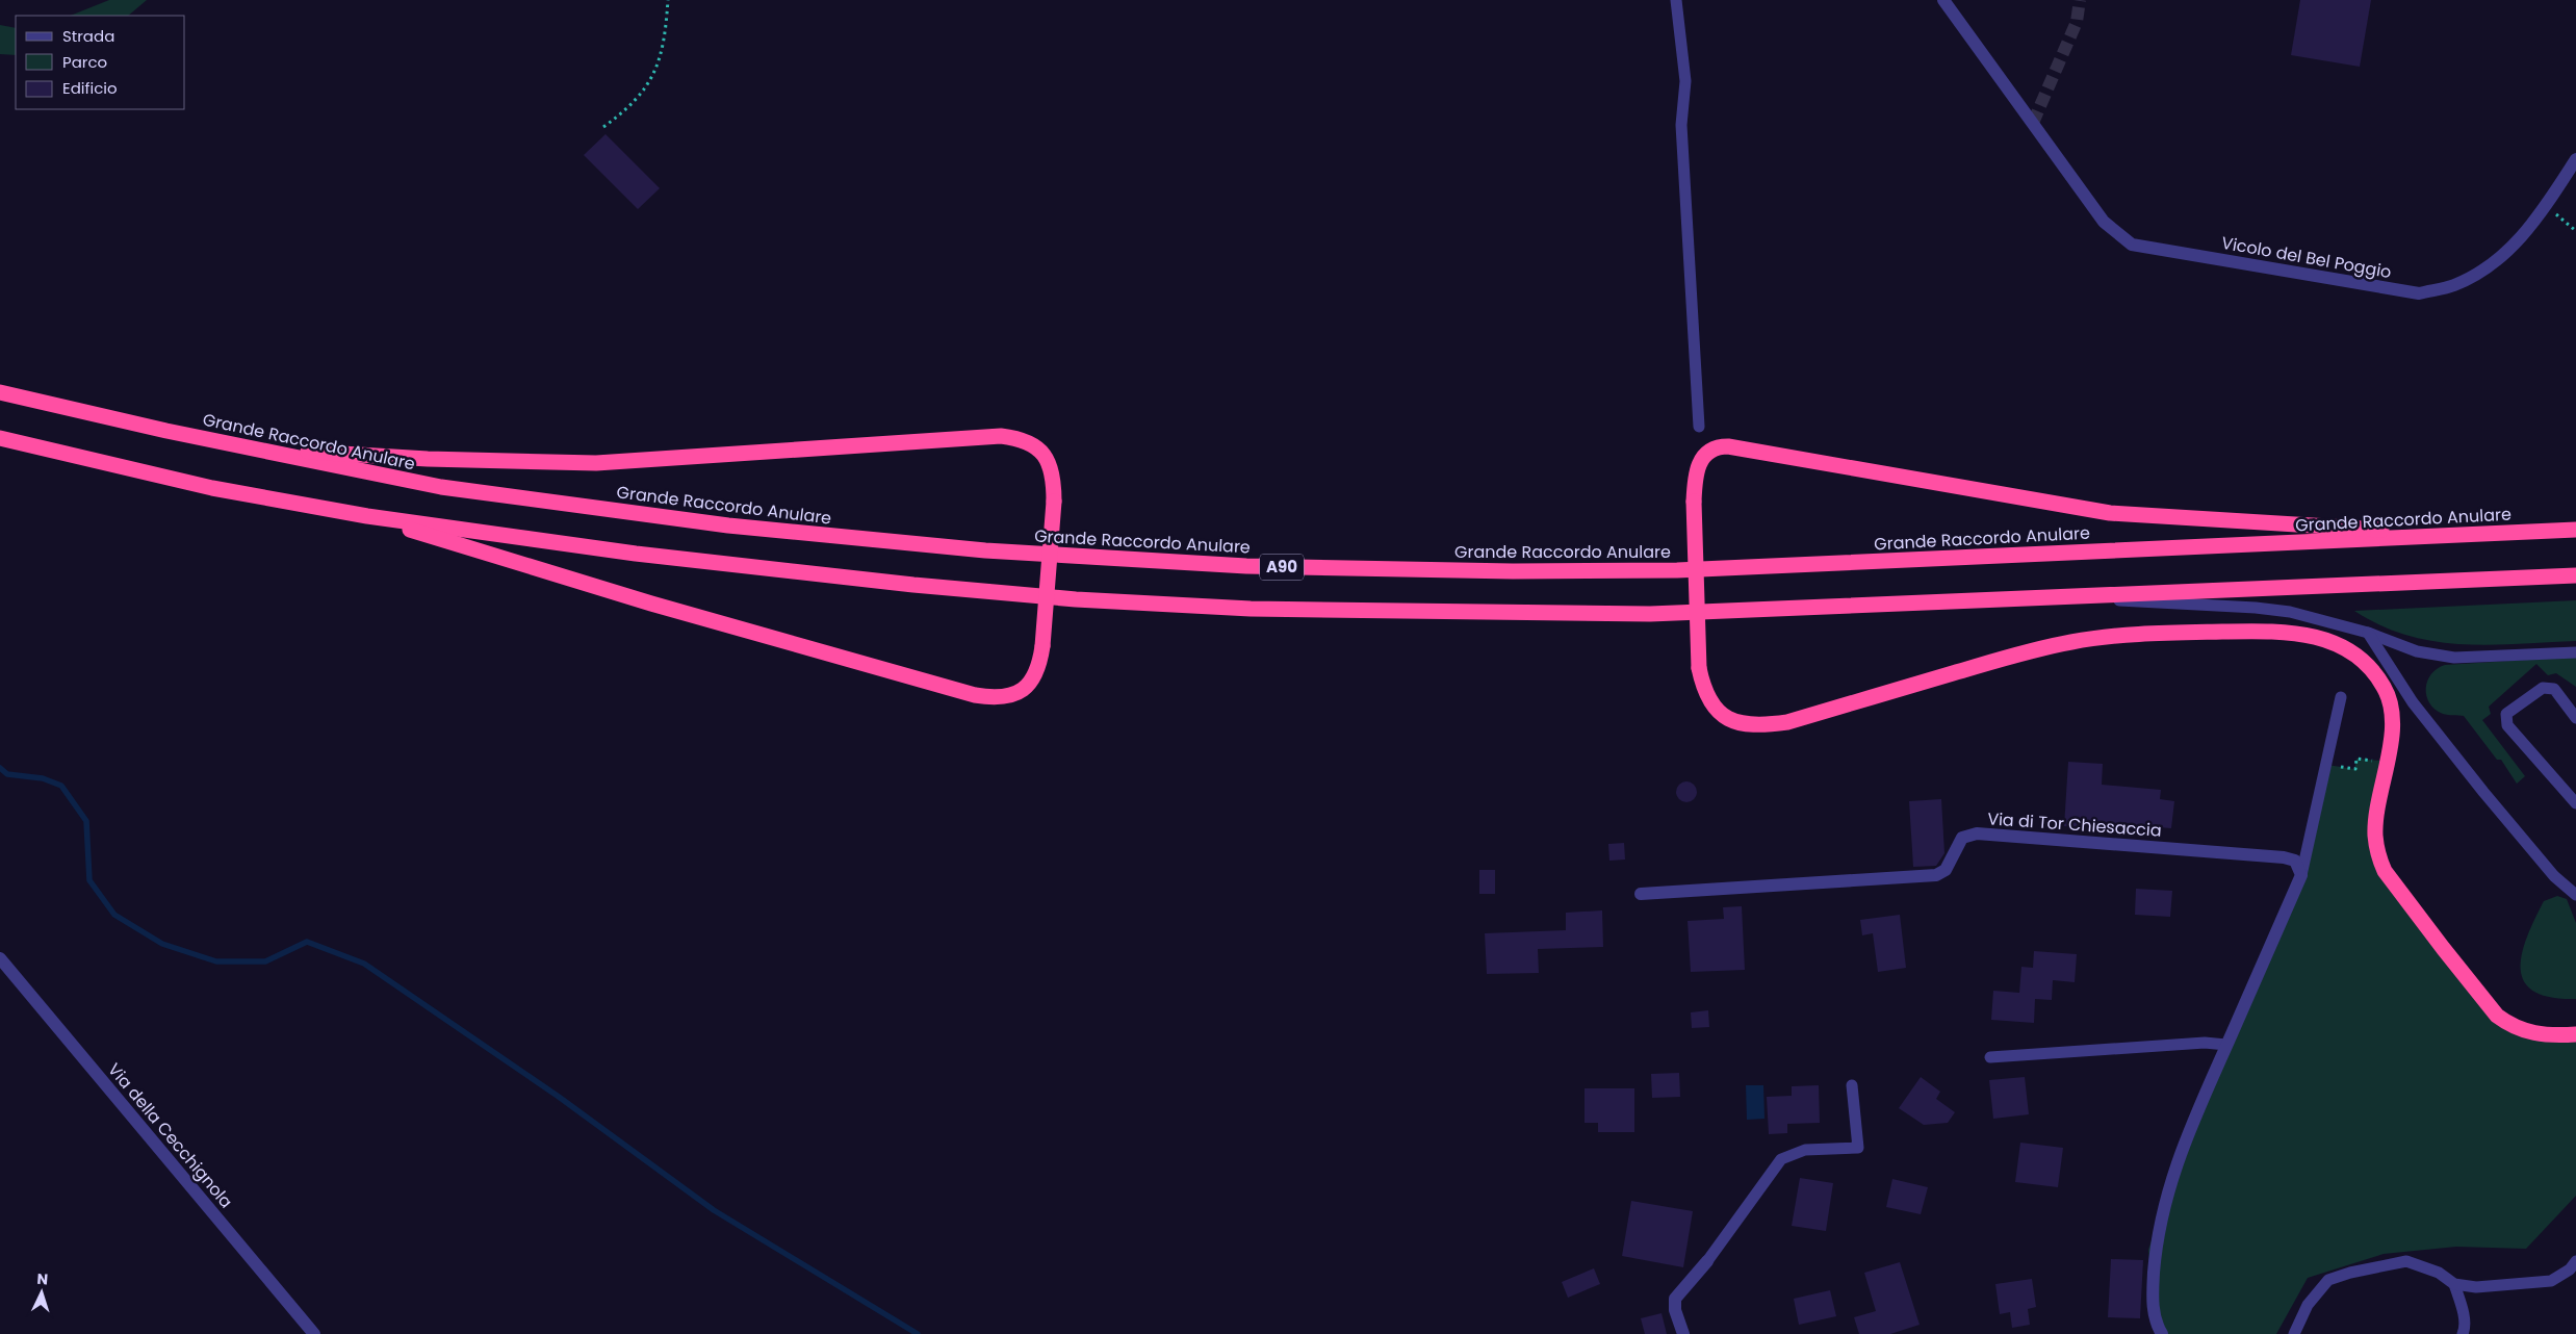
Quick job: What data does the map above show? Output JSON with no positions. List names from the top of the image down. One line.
{"streets":{"highway":["Grande Raccordo Anulare","A90"],"street":["Vicolo del Bel Poggio","Via di Tor Chiesaccia","Via della Cecchignola"]},"legend":["Strada","Parco","Edificio"],"north":"top"}
